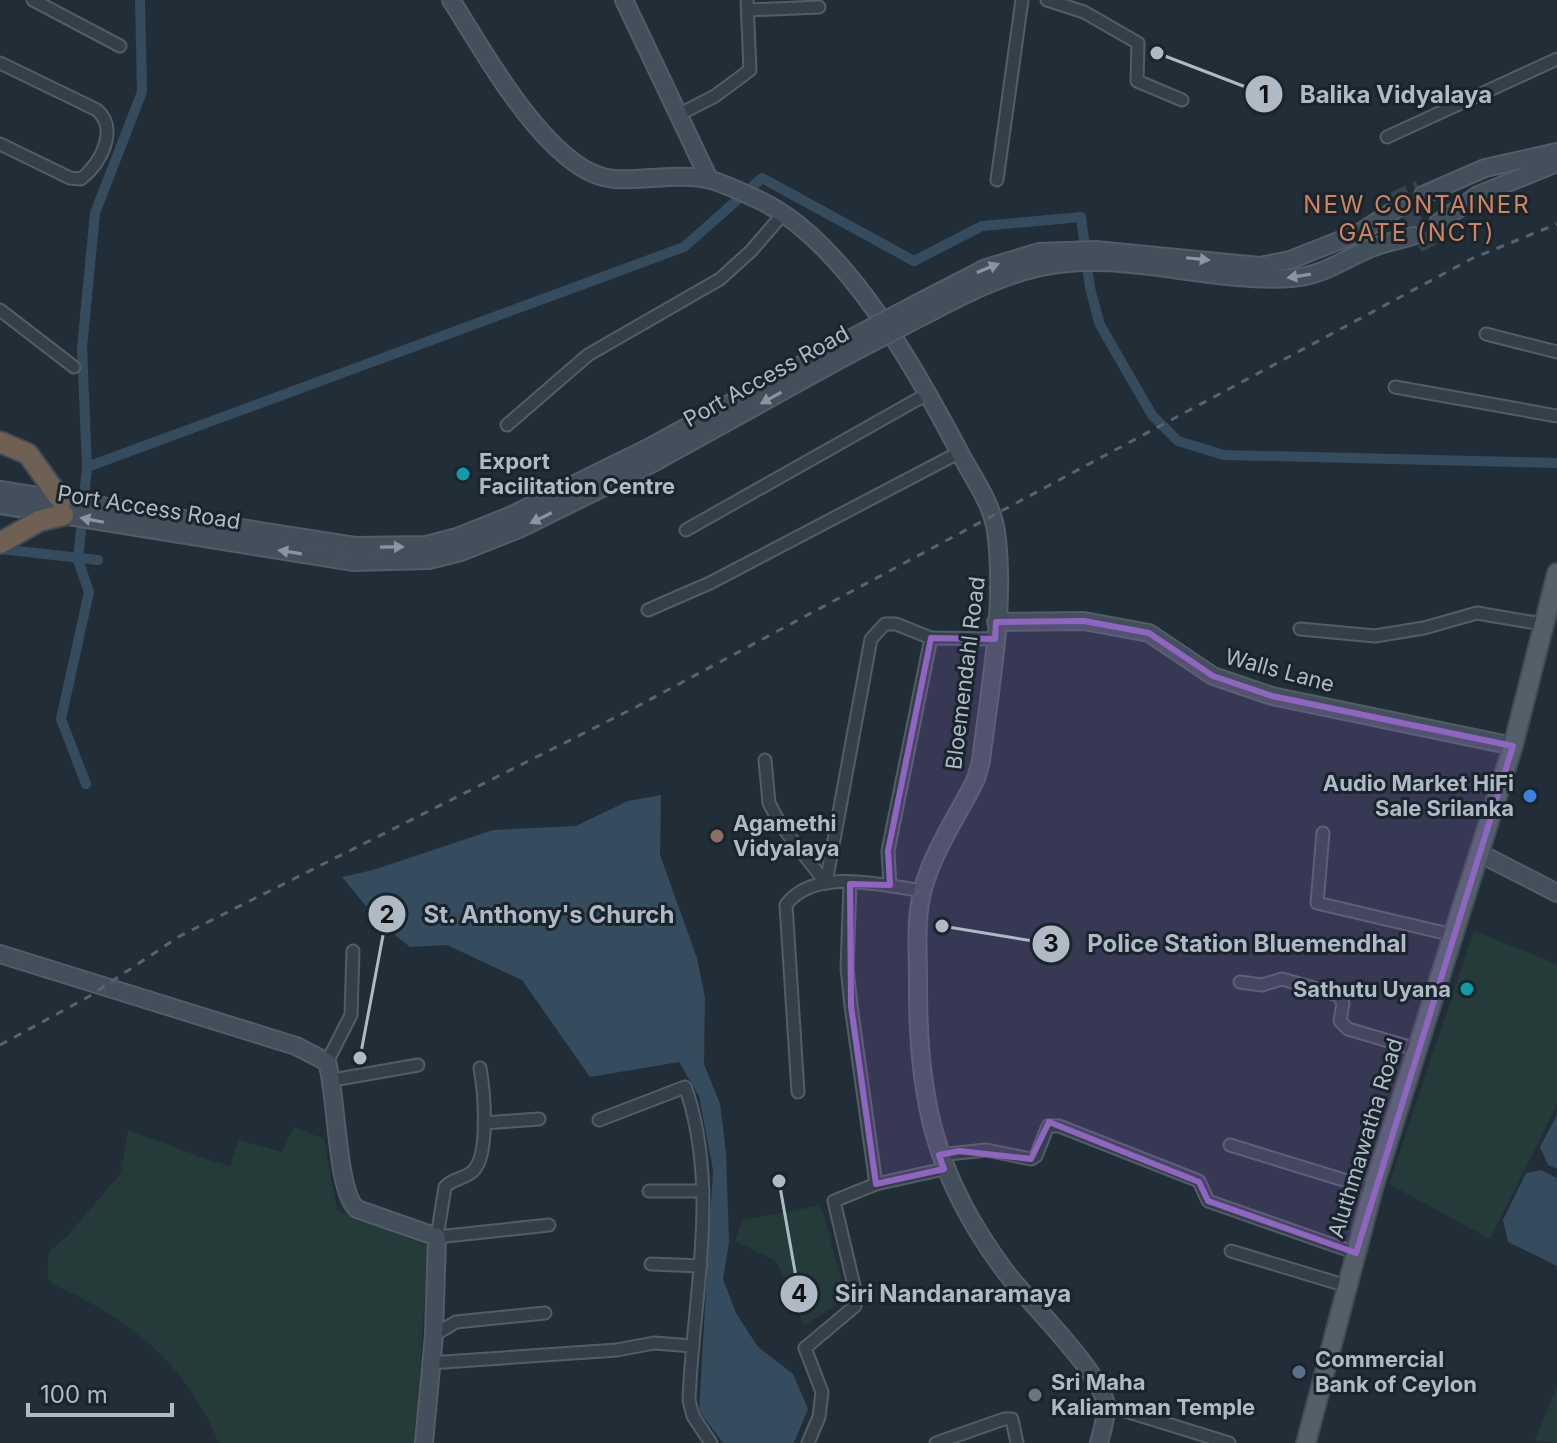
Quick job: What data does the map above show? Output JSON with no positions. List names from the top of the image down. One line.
{"streets":{"main road":["Port Access Road","Walls Lane","Bloemendahl Road","Aluthmawatha Road"]},"crossings":[["Walls Lane","Bloemendahl Road"],["Walls Lane","Aluthmawatha Road"]],"districts":["NEW CONTAINER GATE (NCT)"],"places":["Balika Vidyalaya","Export Facilitation Centre","Audio Market HiFi Sale Srilanka","Agamethi Vidyalaya","Police Station Bluemendhal","Sathutu Uyana","St. Anthony's Church","Siri Nandanaramaya","Commercial Bank of Ceylon","Sri Maha Kaliamman Temple"],"scale_bar":"100 m"}
